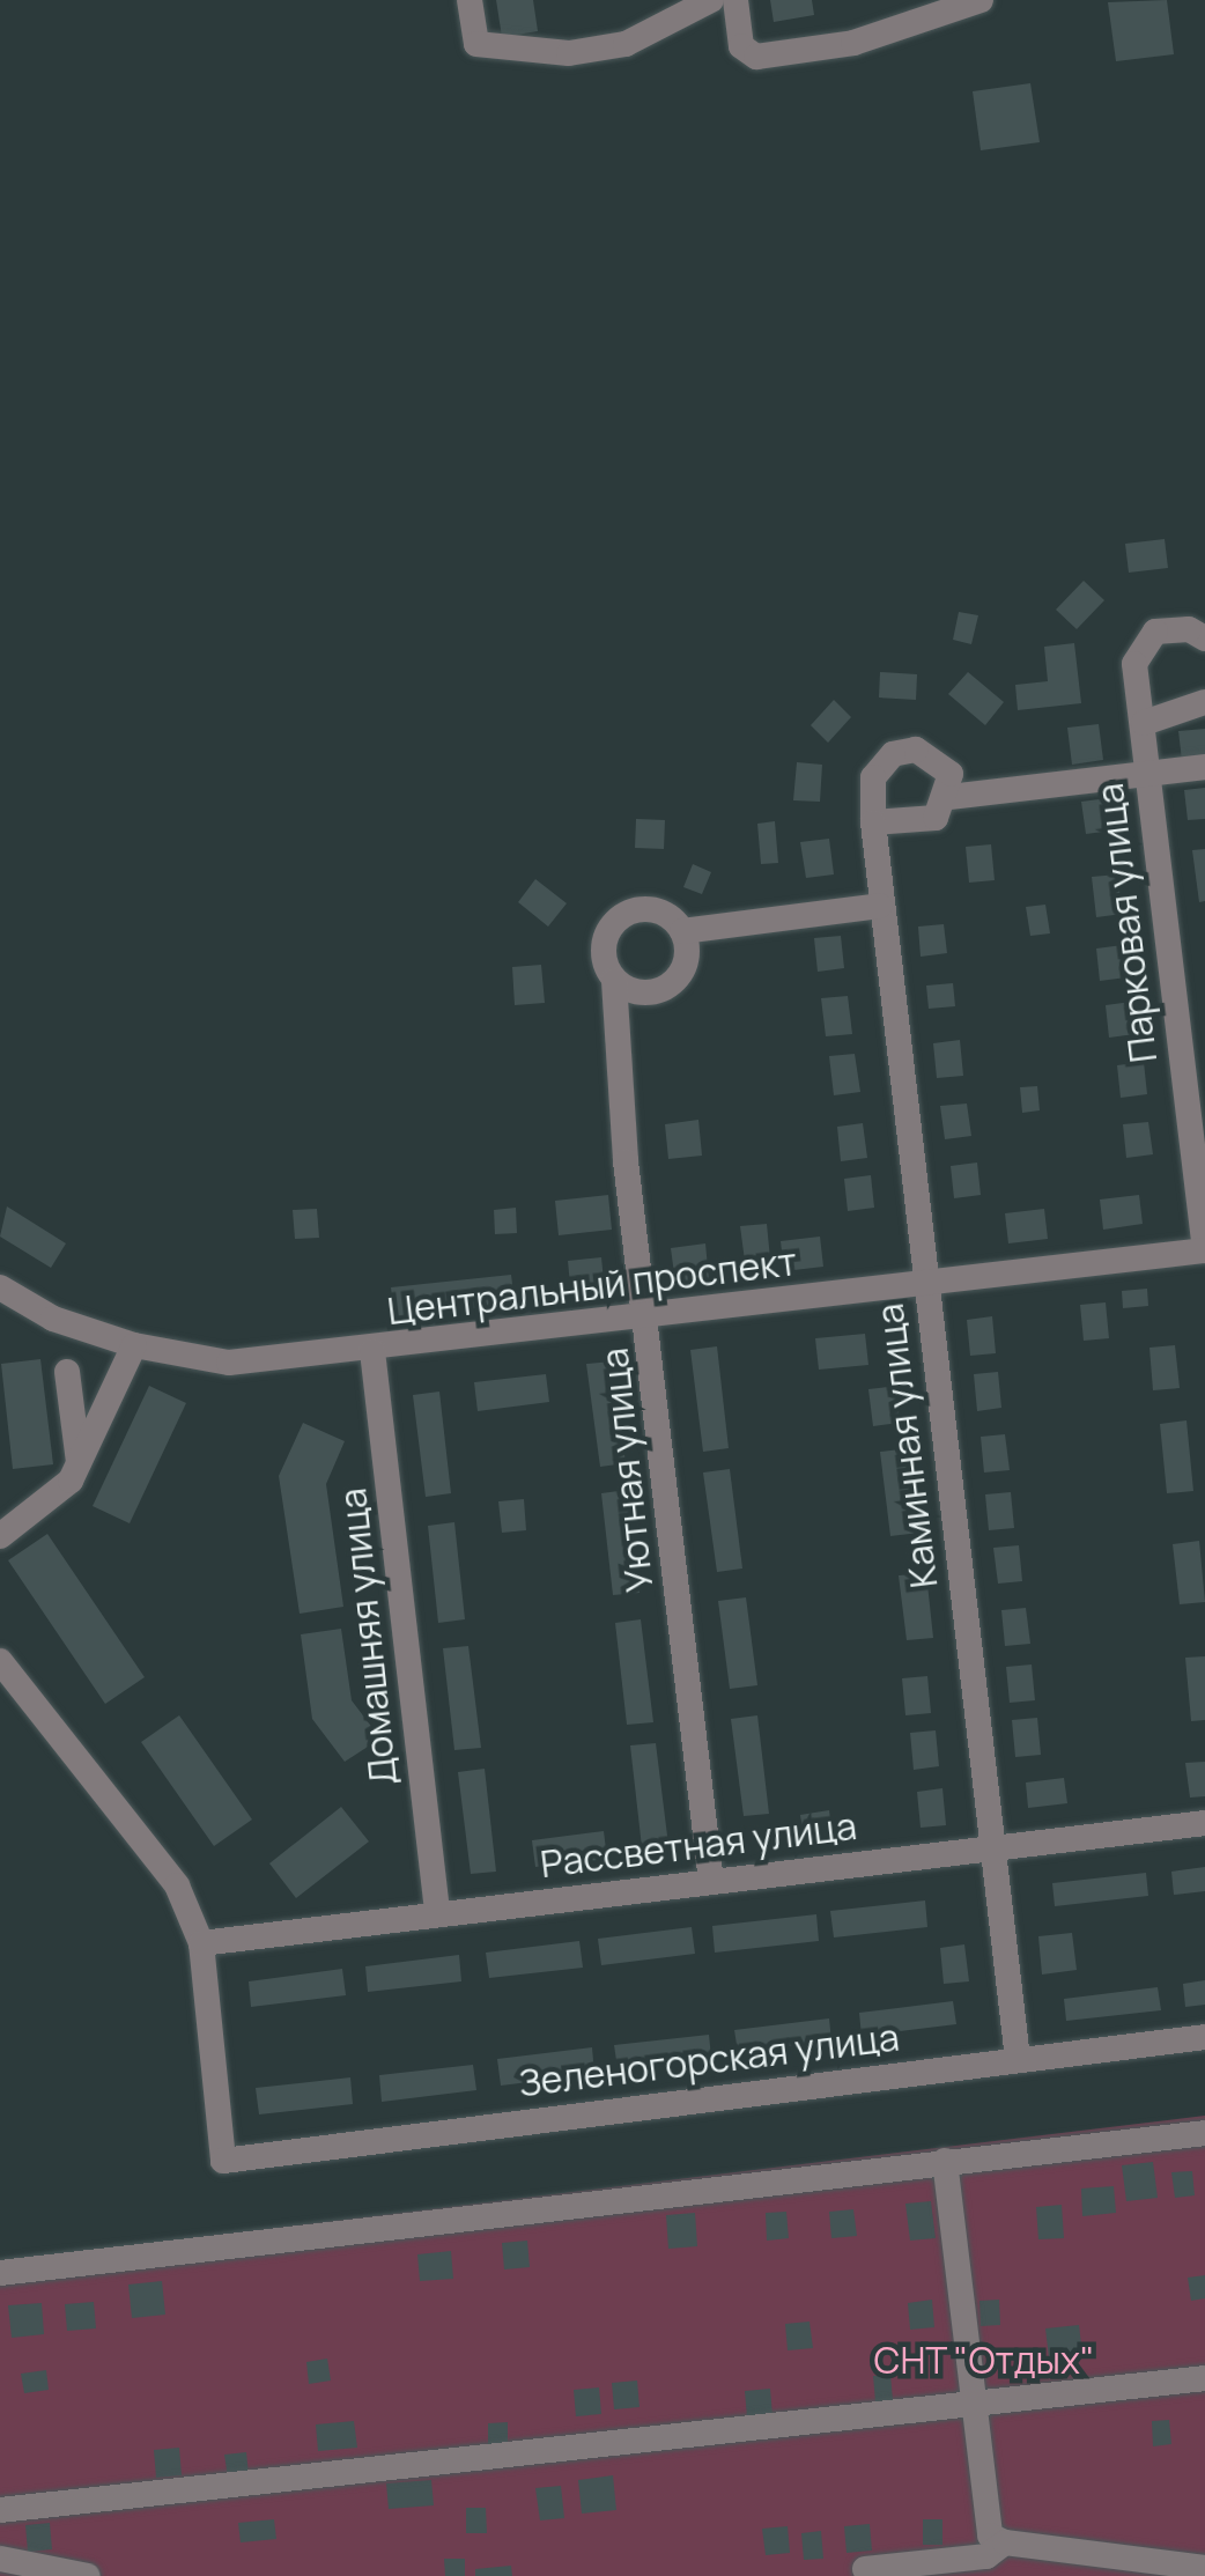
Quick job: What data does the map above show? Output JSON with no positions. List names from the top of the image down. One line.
{"streets":{"street":["Парковая улица","Центральный проспект","Каминная улица","Уютная улица","Домашняя улица","Рассветная улица","Зеленогорская улица"]},"crossings":[["Парковая улица","Центральный проспект"],["Центральный проспект","Каминная улица"],["Центральный проспект","Уютная улица"],["Центральный проспект","Домашняя улица"],["Каминная улица","Рассветная улица"],["Каминная улица","Зеленогорская улица"],["Уютная улица","Рассветная улица"],["Домашняя улица","Рассветная улица"],["Рассветная улица","Зеленогорская улица"]],"parks":["СНТ \"Отдых\""]}
